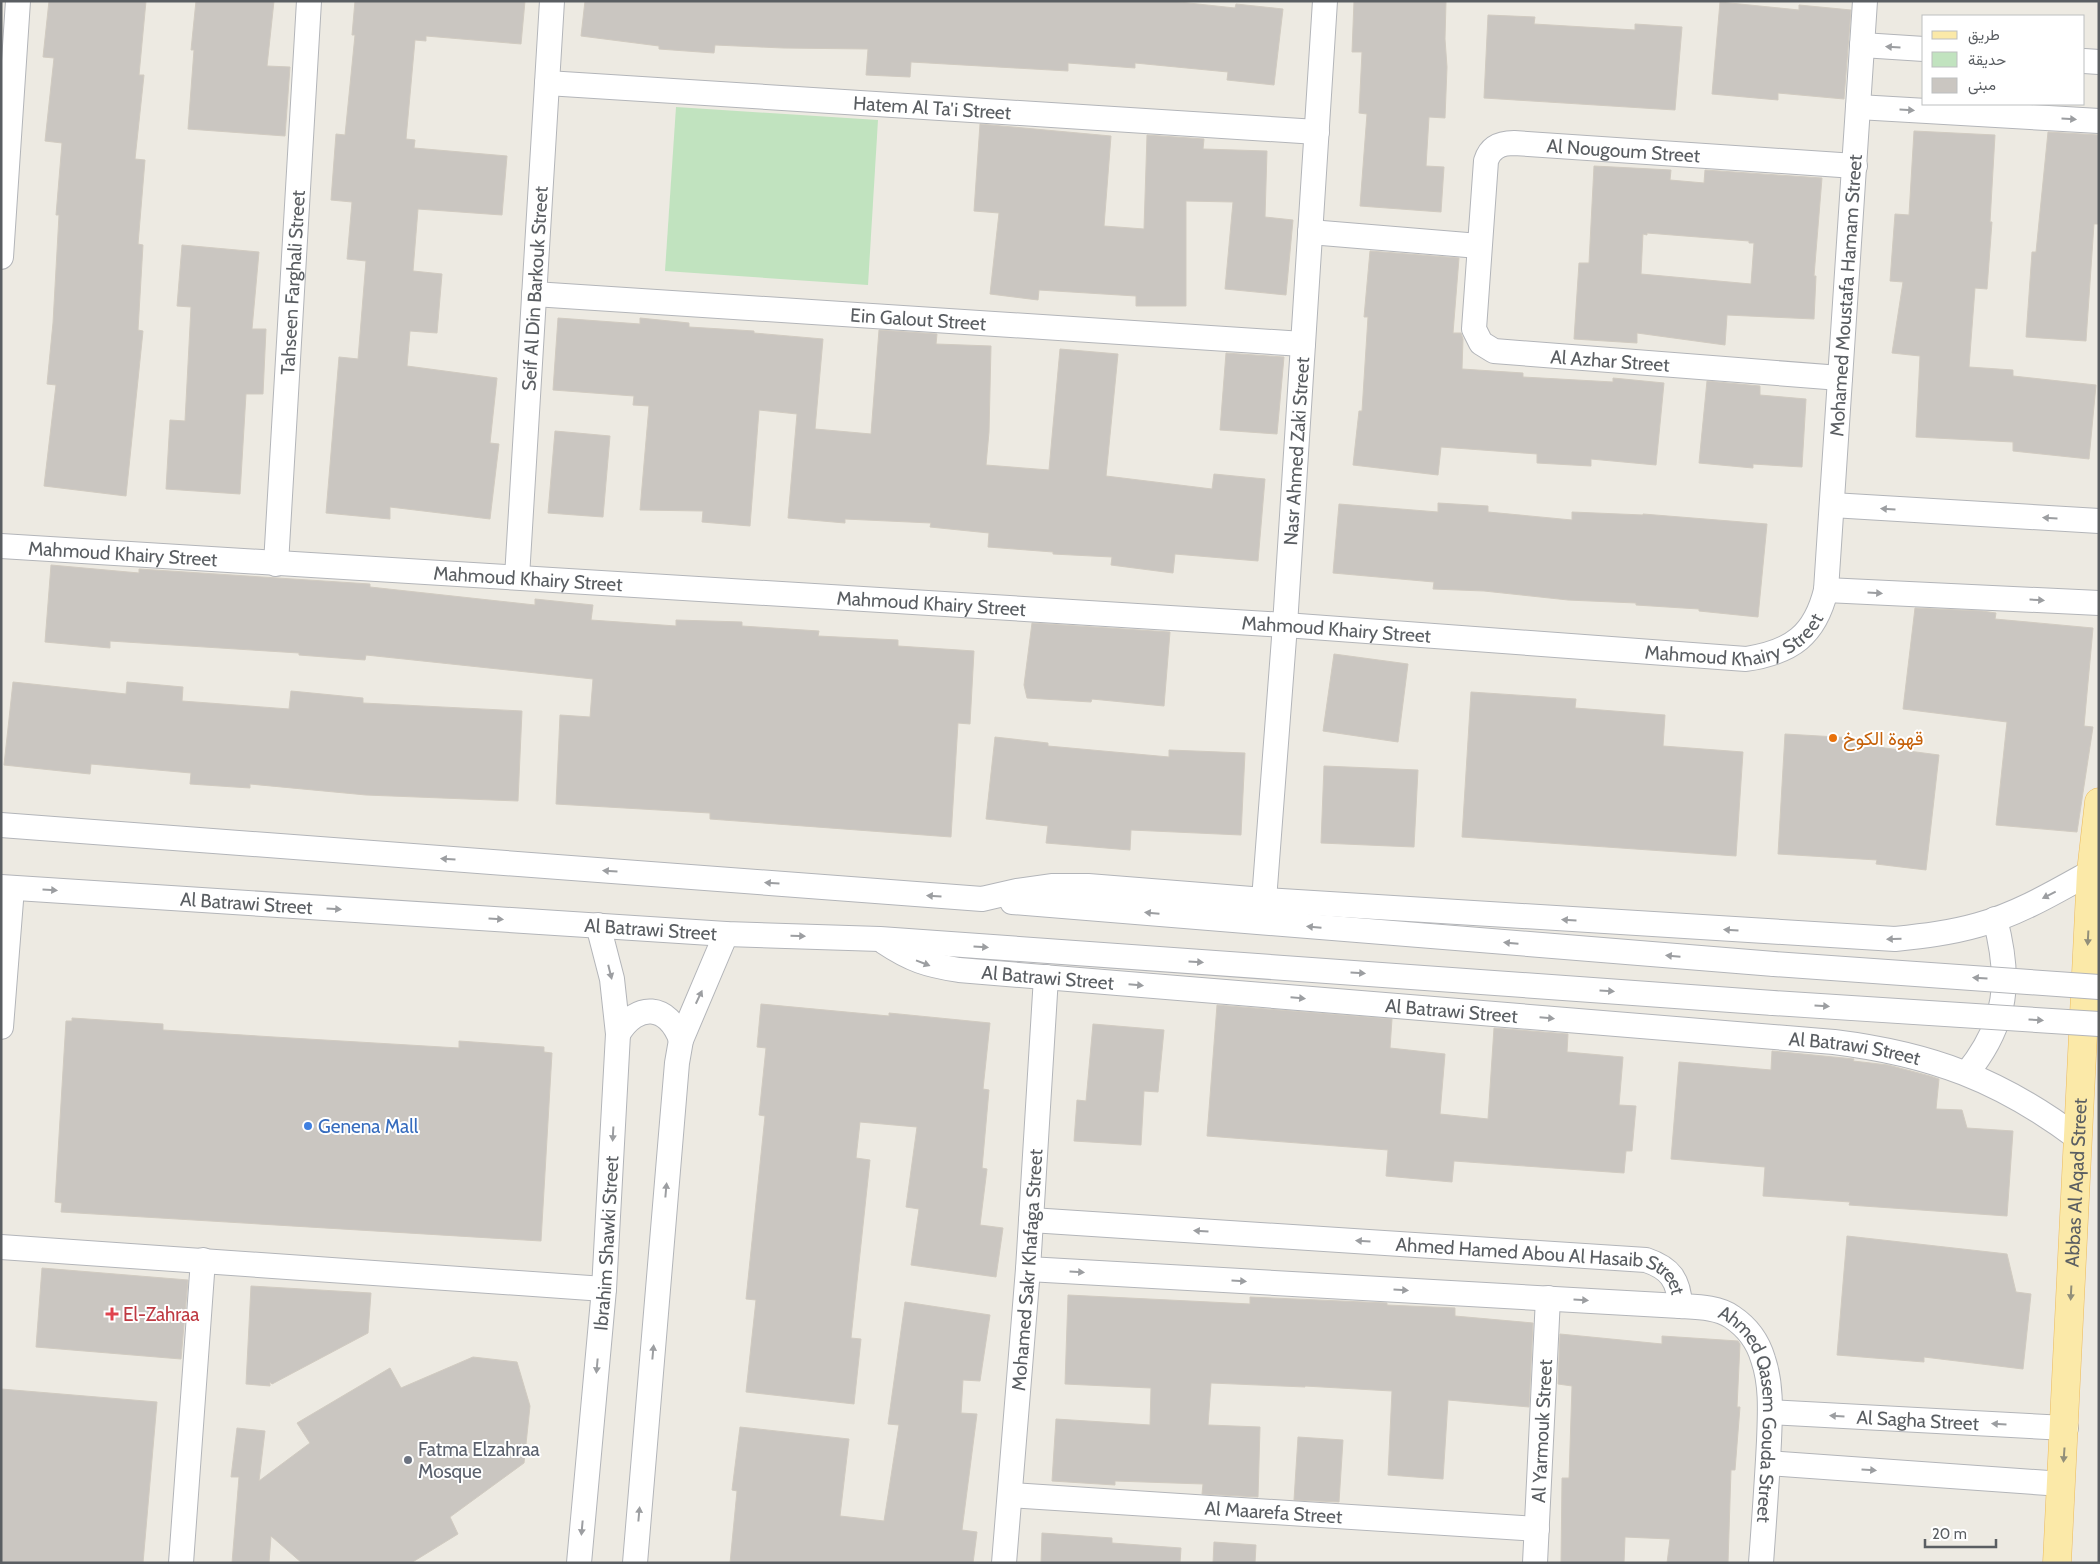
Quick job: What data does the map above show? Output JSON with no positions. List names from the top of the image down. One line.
{"streets":{"main road":["Abbas Al Aqad Street"],"street":["Hatem Al Ta'i Street","Al Nougoum Street","Tahseen Farghali Street","Seif Al Din Barkouk Street","Mohamed Moustafa Hamam Street","Ein Galout Street","Al Azhar Street","Nasr Ahmed Zaki Street","Mahmoud Khairy Street","Al Batrawi Street","Ibrahim Shawki Street","Mohamed Sakr Khafaga Street","Ahmed Hamed Abou Al Hasaib Street","Al Sagha Street","Ahmed Qasem Gouda Street","Al Yarmouk Street","Al Maarefa Street"]},"crossings":[["Hatem Al Ta'i Street","Seif Al Din Barkouk Street"],["Hatem Al Ta'i Street","Nasr Ahmed Zaki Street"],["Al Nougoum Street","Mohamed Moustafa Hamam Street"],["Al Nougoum Street","Al Azhar Street"],["Tahseen Farghali Street","Mahmoud Khairy Street"],["Seif Al Din Barkouk Street","Ein Galout Street"],["Seif Al Din Barkouk Street","Mahmoud Khairy Street"],["Mohamed Moustafa Hamam Street","Al Azhar Street"],["Mohamed Moustafa Hamam Street","Mahmoud Khairy Street"],["Ein Galout Street","Nasr Ahmed Zaki Street"],["Nasr Ahmed Zaki Street","Mahmoud Khairy Street"],["Al Batrawi Street","Abbas Al Aqad Street"],["Al Batrawi Street","Ibrahim Shawki Street"],["Al Batrawi Street","Mohamed Sakr Khafaga Street"],["Abbas Al Aqad Street","Al Sagha Street"],["Mohamed Sakr Khafaga Street","Ahmed Hamed Abou Al Hasaib Street"],["Mohamed Sakr Khafaga Street","Al Maarefa Street"],["Ahmed Hamed Abou Al Hasaib Street","Ahmed Qasem Gouda Street"],["Ahmed Hamed Abou Al Hasaib Street","Al Yarmouk Street"],["Al Sagha Street","Ahmed Qasem Gouda Street"],["Al Yarmouk Street","Al Maarefa Street"]],"one_way":["Abbas Al Aqad Street"],"places":{"other":["قهوة الكوخ","Genena Mall","Fatma Elzahraa Mosque"],"health":["El-Zahraa"]},"legend":["طريق","حديقة","مبنى"],"scale_bar":"20 m"}
